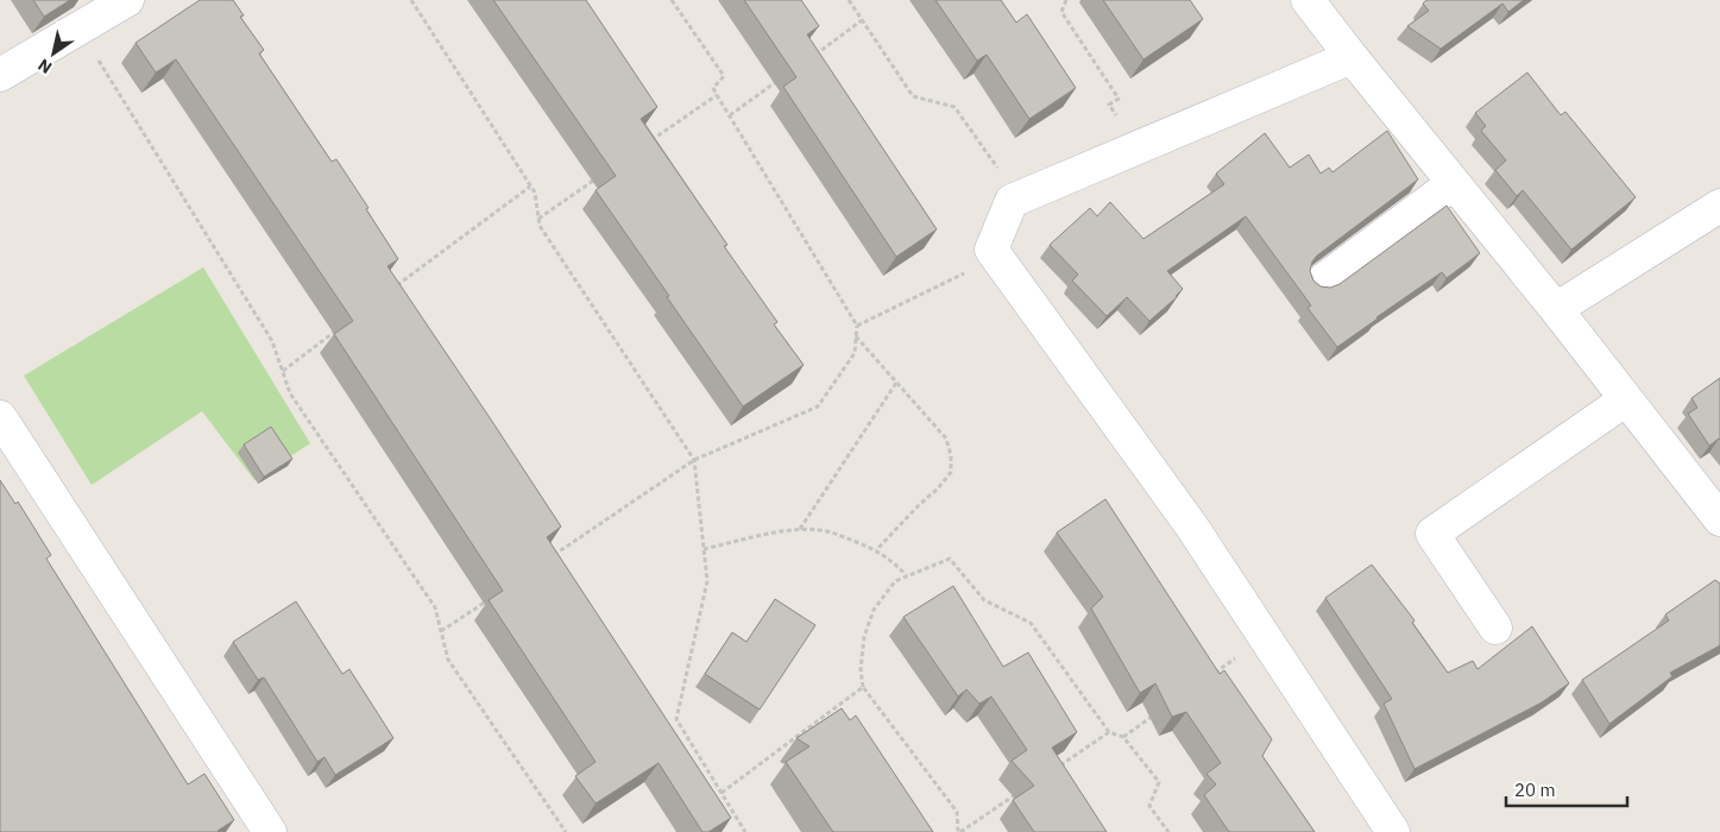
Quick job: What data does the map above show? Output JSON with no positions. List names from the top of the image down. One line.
{"scale_bar":"20 m","north":"bottom left"}
